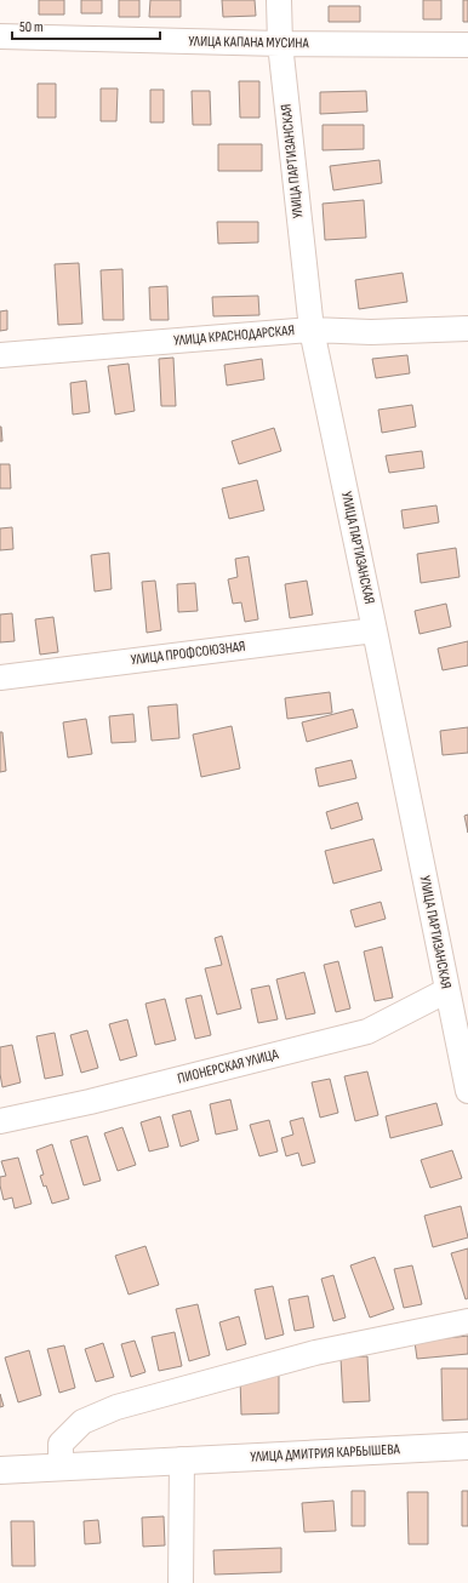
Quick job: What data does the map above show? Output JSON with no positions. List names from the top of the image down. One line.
{"streets":{"street":["УЛИЦА КАПАНА МУСИНА","УЛИЦА ПАРТИЗАНСКАЯ","УЛИЦА КРАСНОДАРСКАЯ","УЛИЦА ПРОФСОЮЗНАЯ","ПИОНЕРСКАЯ УЛИЦА","УЛИЦА ДМИТРИЯ КАРБЫШЕВА"]},"crossings":[["УЛИЦА КАПАНА МУСИНА","УЛИЦА ПАРТИЗАНСКАЯ"],["УЛИЦА ПАРТИЗАНСКАЯ","УЛИЦА КРАСНОДАРСКАЯ"],["УЛИЦА ПАРТИЗАНСКАЯ","УЛИЦА ПРОФСОЮЗНАЯ"],["УЛИЦА ПАРТИЗАНСКАЯ","ПИОНЕРСКАЯ УЛИЦА"]],"scale_bar":"50 m"}
